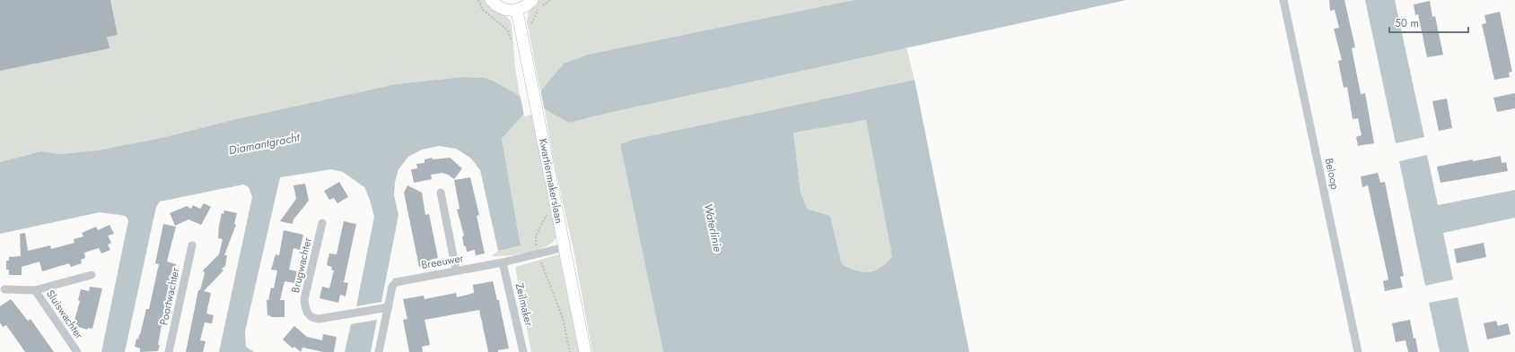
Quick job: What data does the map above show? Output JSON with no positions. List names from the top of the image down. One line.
{"streets":{"main road":["Kwartiermakerslaan"],"street":["Beloop","Breeuwer","Brugwachter","Poortwachter","Zeilmaker","Sluiswachter"]},"crossings":[["Kwartiermakerslaan","Breeuwer"],["Breeuwer","Brugwachter"],["Breeuwer","Zeilmaker"]],"water":["Diamantgracht","Waterlinie"],"scale_bar":"50 m"}
